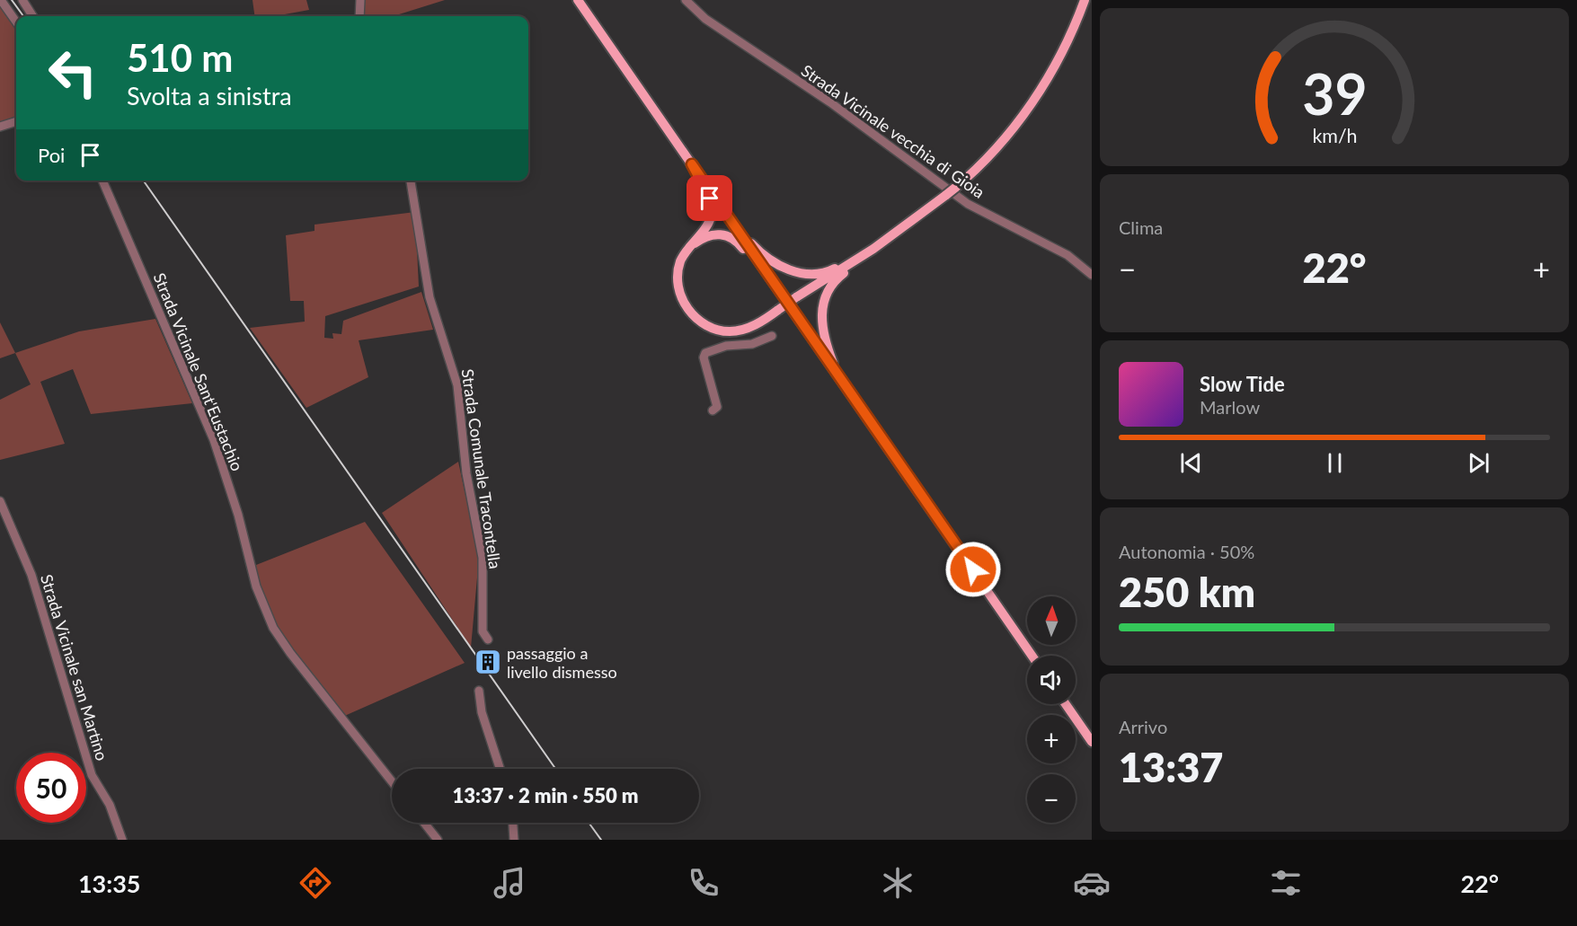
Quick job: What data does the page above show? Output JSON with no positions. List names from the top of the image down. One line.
{"streets":{"street":["Strada Vicinale vecchia di Gioia","Strada Vicinale Sant'Eustachio","Strada Comunale Tracontella","Strada Vicinale san Martino"]},"places":{"building":["passaggio a livello dismesso"]},"north":"top","page":{"turn":["510 m","Svolta a sinistra"],"then":"Poi","tile":["Clima",["Autonomia · 50%","250 km"],["Arrivo","13:37"]],"heat":["−","22°","+"],"song":["Slow Tide","Marlow"],"map_buttons":["+","−"],"limit":"50","trip":"13:37 · 2 min · 550 m","tabs":["13:35","22°"],"gauge":["39","km/h"]}}
